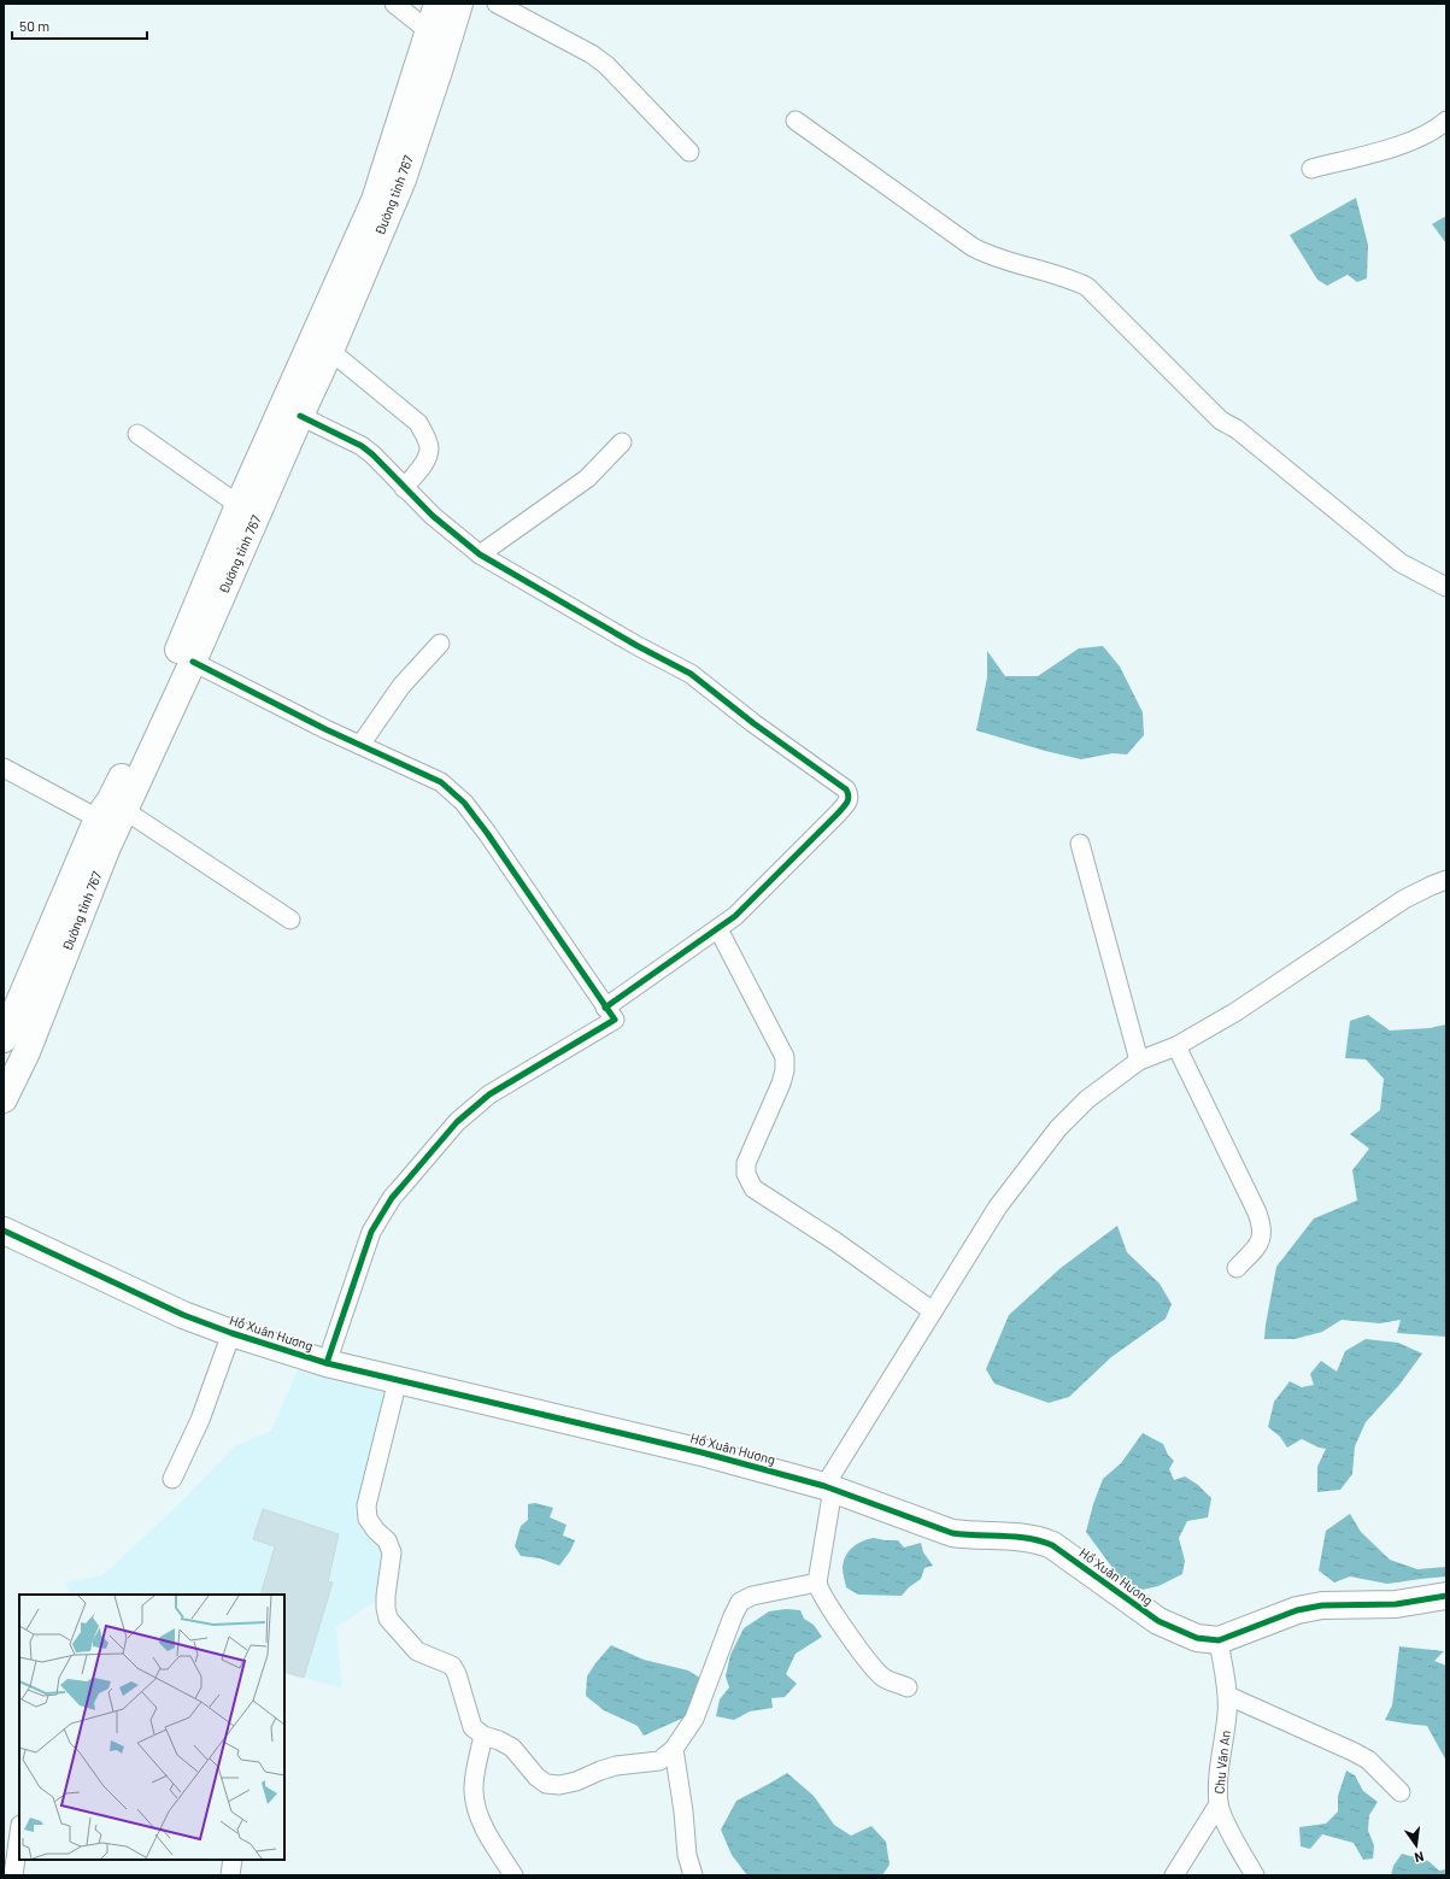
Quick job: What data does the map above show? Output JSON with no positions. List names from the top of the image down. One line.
{"streets":{"main road":["Đường tỉnh 767","Hồ Xuân Hương"],"street":["Chu Văn An"]},"crossings":[["Hồ Xuân Hương","Chu Văn An"]],"scale_bar":"50 m","north":"bottom"}
